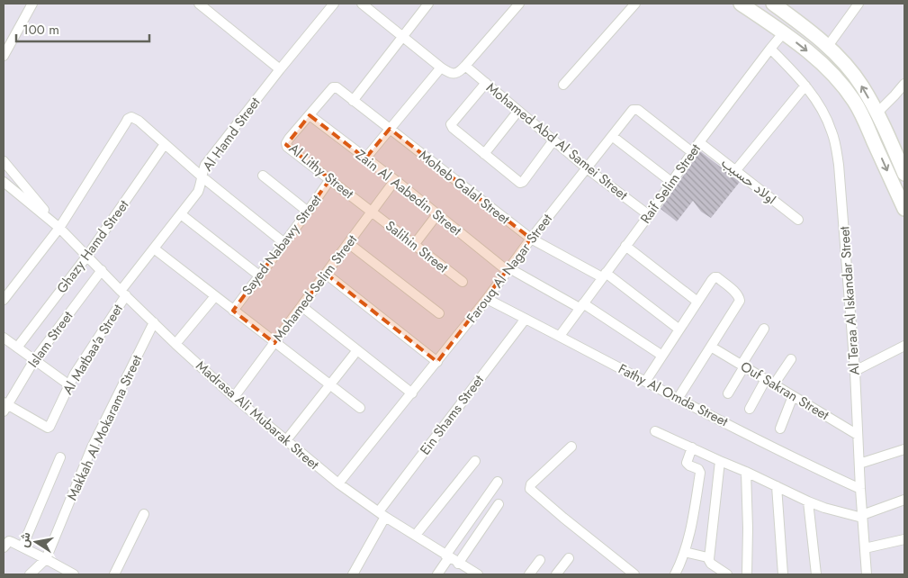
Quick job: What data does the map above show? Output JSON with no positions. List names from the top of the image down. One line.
{"streets":{"street":["Al Hamd Street","Mohamed Abd Al Samei Street","Al Lithy Street","اولاد حسيب","Raif Selim Street","Moheb Galal Street","Zain Al Aabedin Street","Sayed Nabawy Street","Ghazy Hamd Street","Salihin Street","Farouq Al Nagar Street","Mohamed Selim Street","Al Teraa Al Iskandar Street","Islam Street","Al Matbaa'a Street","Ouf Sakran Street","Fathy Al Omda Street","Madrasa Ali Mubarak Street","Ein Shams Street","Makkah Al Mokarama Street"]},"crossings":[["Al Hamd Street","Al Matbaa'a Street"],["Al Hamd Street","Madrasa Ali Mubarak Street"],["Mohamed Abd Al Samei Street","Raif Selim Street"],["Mohamed Abd Al Samei Street","Farouq Al Nagar Street"],["Al Lithy Street","Moheb Galal Street"],["Al Lithy Street","Zain Al Aabedin Street"],["Al Lithy Street","Sayed Nabawy Street"],["Al Lithy Street","Salihin Street"],["Al Lithy Street","Mohamed Selim Street"],["اولاد حسيب","Raif Selim Street"],["Raif Selim Street","Moheb Galal Street"],["Raif Selim Street","Zain Al Aabedin Street"],["Raif Selim Street","Farouq Al Nagar Street"],["Raif Selim Street","Al Teraa Al Iskandar Street"],["Raif Selim Street","Fathy Al Omda Street"],["Moheb Galal Street","Farouq Al Nagar Street"],["Zain Al Aabedin Street","Farouq Al Nagar Street"],["Zain Al Aabedin Street","Mohamed Selim Street"],["Ghazy Hamd Street","Madrasa Ali Mubarak Street"],["Salihin Street","Mohamed Selim Street"],["Farouq Al Nagar Street","Fathy Al Omda Street"],["Farouq Al Nagar Street","Madrasa Ali Mubarak Street"],["Mohamed Selim Street","Madrasa Ali Mubarak Street"],["Al Teraa Al Iskandar Street","Ouf Sakran Street"],["Al Teraa Al Iskandar Street","Fathy Al Omda Street"],["Islam Street","Al Matbaa'a Street"],["Islam Street","Madrasa Ali Mubarak Street"],["Al Matbaa'a Street","Madrasa Ali Mubarak Street"],["Fathy Al Omda Street","Ein Shams Street"],["Madrasa Ali Mubarak Street","Ein Shams Street"],["Madrasa Ali Mubarak Street","Makkah Al Mokarama Street"]],"scale_bar":"100 m","north":"left"}
